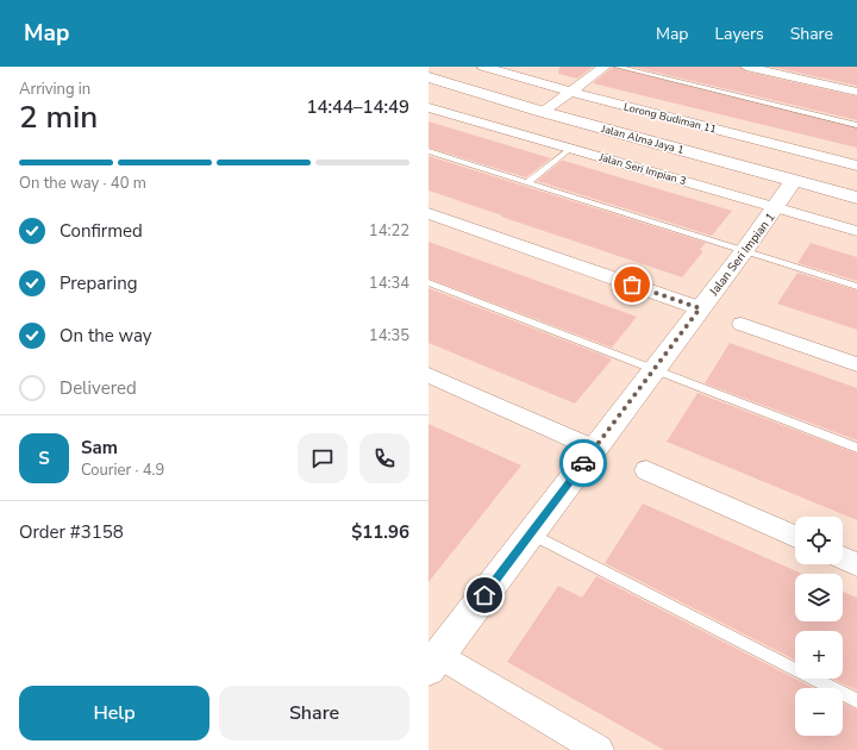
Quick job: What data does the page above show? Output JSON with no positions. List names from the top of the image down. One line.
{"streets":{"street":["Lorong Budiman 11","Jalan Alma Jaya 1","Jalan Seri Impian 3","Jalan Seri Impian 1"]},"crossings":[["Jalan Alma Jaya 1","Jalan Seri Impian 1"],["Jalan Seri Impian 3","Jalan Seri Impian 1"]],"page":{"header":"Map","nav":["Map","Layers","Share"],"heading":["2 min","Arriving in","14:44–14:49"],"panel":["Sam","Courier · 4.9","Order #3158","$11.96"],"bar":"On the way · 40 m","list":[["Confirmed","14:22"],["Preparing","14:34"],["On the way","14:35"],"Delivered"],"round":"S","map_buttons":["+","−"],"buttons":["Help","Share"]}}
